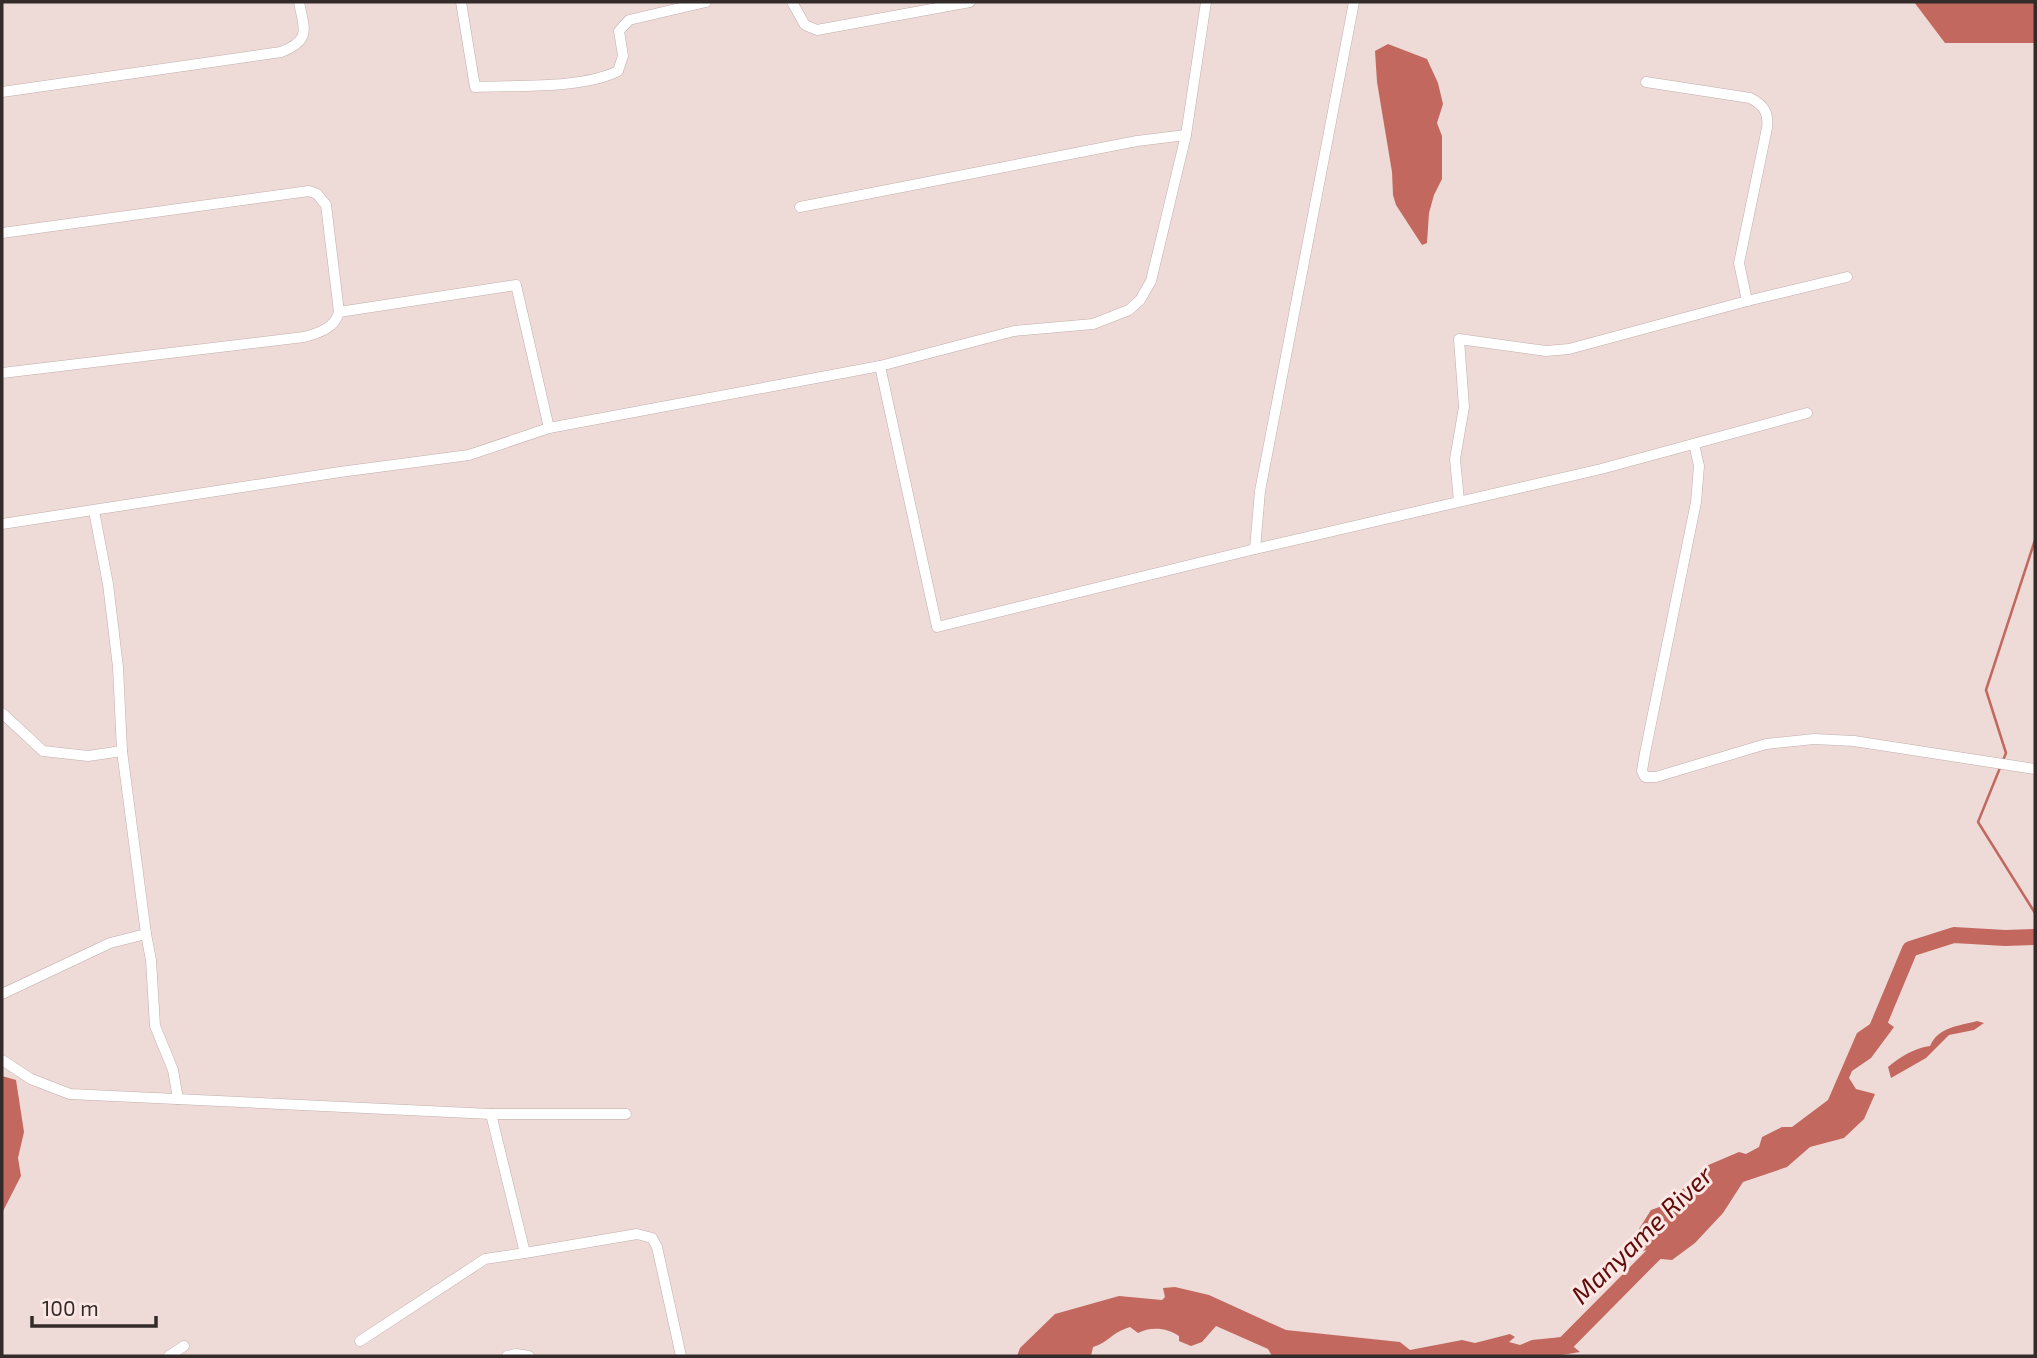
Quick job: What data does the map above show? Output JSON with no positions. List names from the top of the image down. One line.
{"water":["Manyame River"],"scale_bar":"100 m"}
